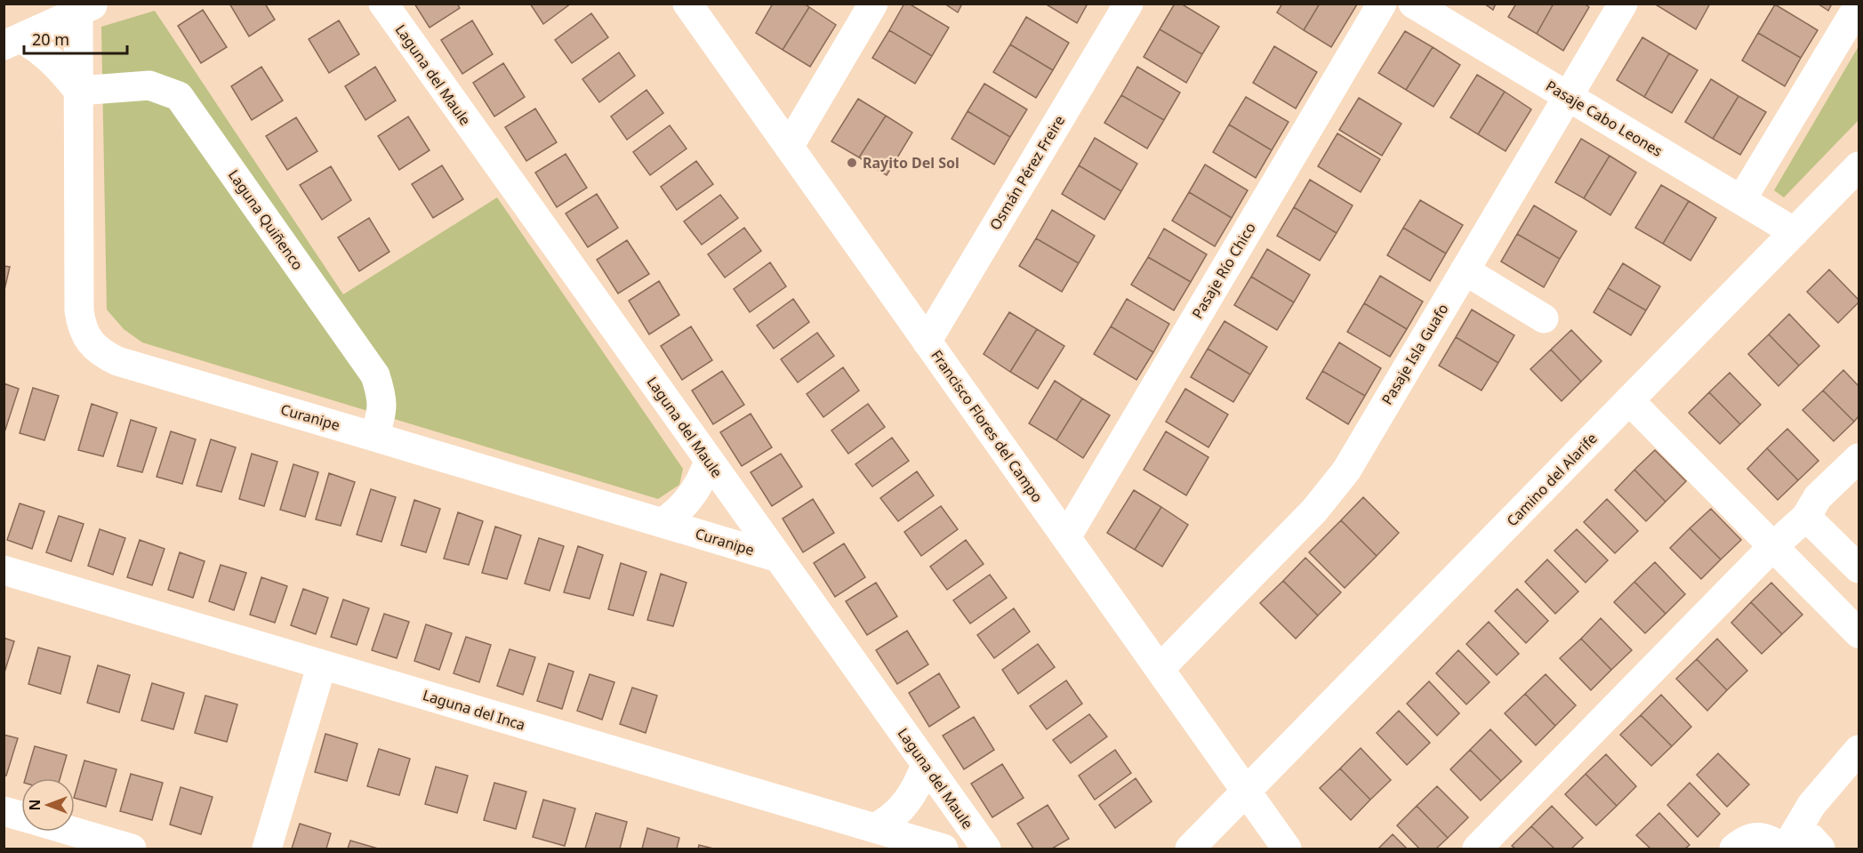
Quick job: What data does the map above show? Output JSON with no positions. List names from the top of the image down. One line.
{"streets":{"street":["Laguna del Maule","Pasaje Cabo Leones","Osmán Pérez Freire","Laguna Quiñenco","Pasaje Río Chico","Pasaje Isla Guafo","Curanipe","Francisco Flores del Campo","Camino del Alarife","Laguna del Inca"]},"crossings":[["Laguna del Maule","Curanipe"],["Pasaje Cabo Leones","Pasaje Isla Guafo"],["Pasaje Cabo Leones","Camino del Alarife"],["Osmán Pérez Freire","Francisco Flores del Campo"],["Laguna Quiñenco","Curanipe"],["Pasaje Río Chico","Francisco Flores del Campo"],["Pasaje Isla Guafo","Francisco Flores del Campo"],["Francisco Flores del Campo","Camino del Alarife"]],"places":["Rayito Del Sol"],"scale_bar":"20 m","north":"left"}
